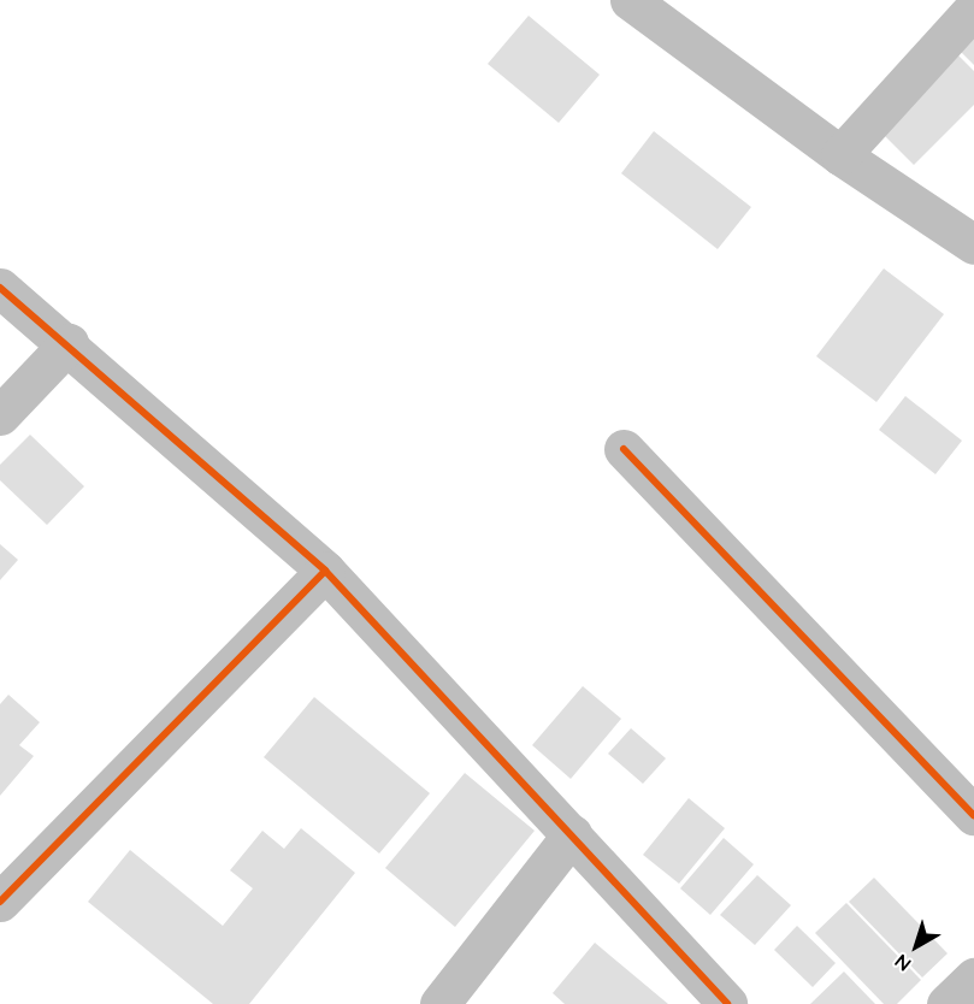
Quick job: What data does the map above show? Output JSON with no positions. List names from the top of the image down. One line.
{"north":"bottom left"}
